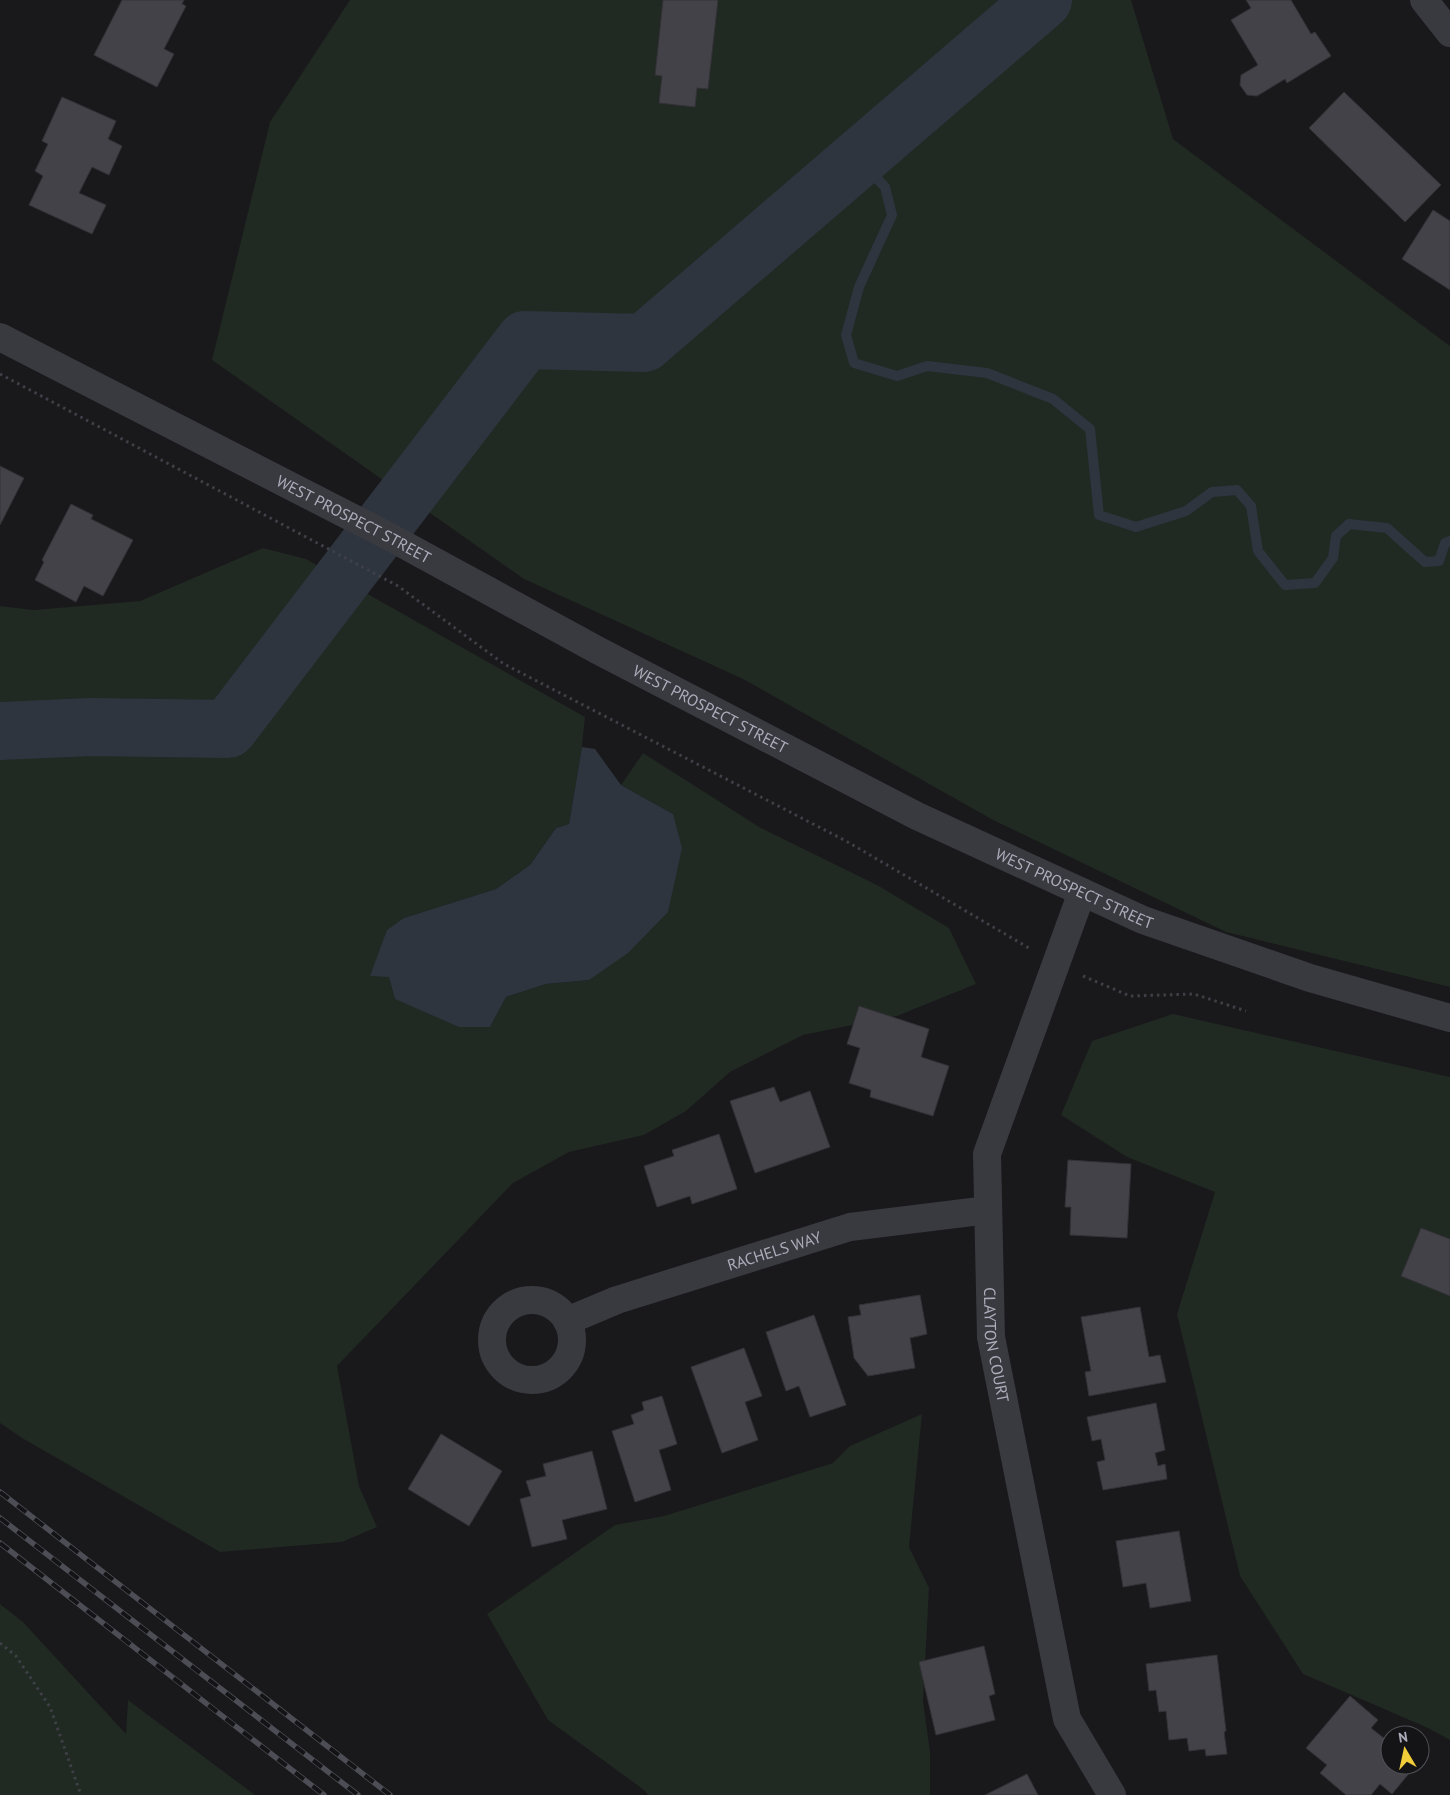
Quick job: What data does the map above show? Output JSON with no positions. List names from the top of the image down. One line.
{"streets":{"street":["WEST PROSPECT STREET","RACHELS WAY","CLAYTON COURT"]},"crossings":[["WEST PROSPECT STREET","CLAYTON COURT"],["RACHELS WAY","CLAYTON COURT"]],"north":"top"}
